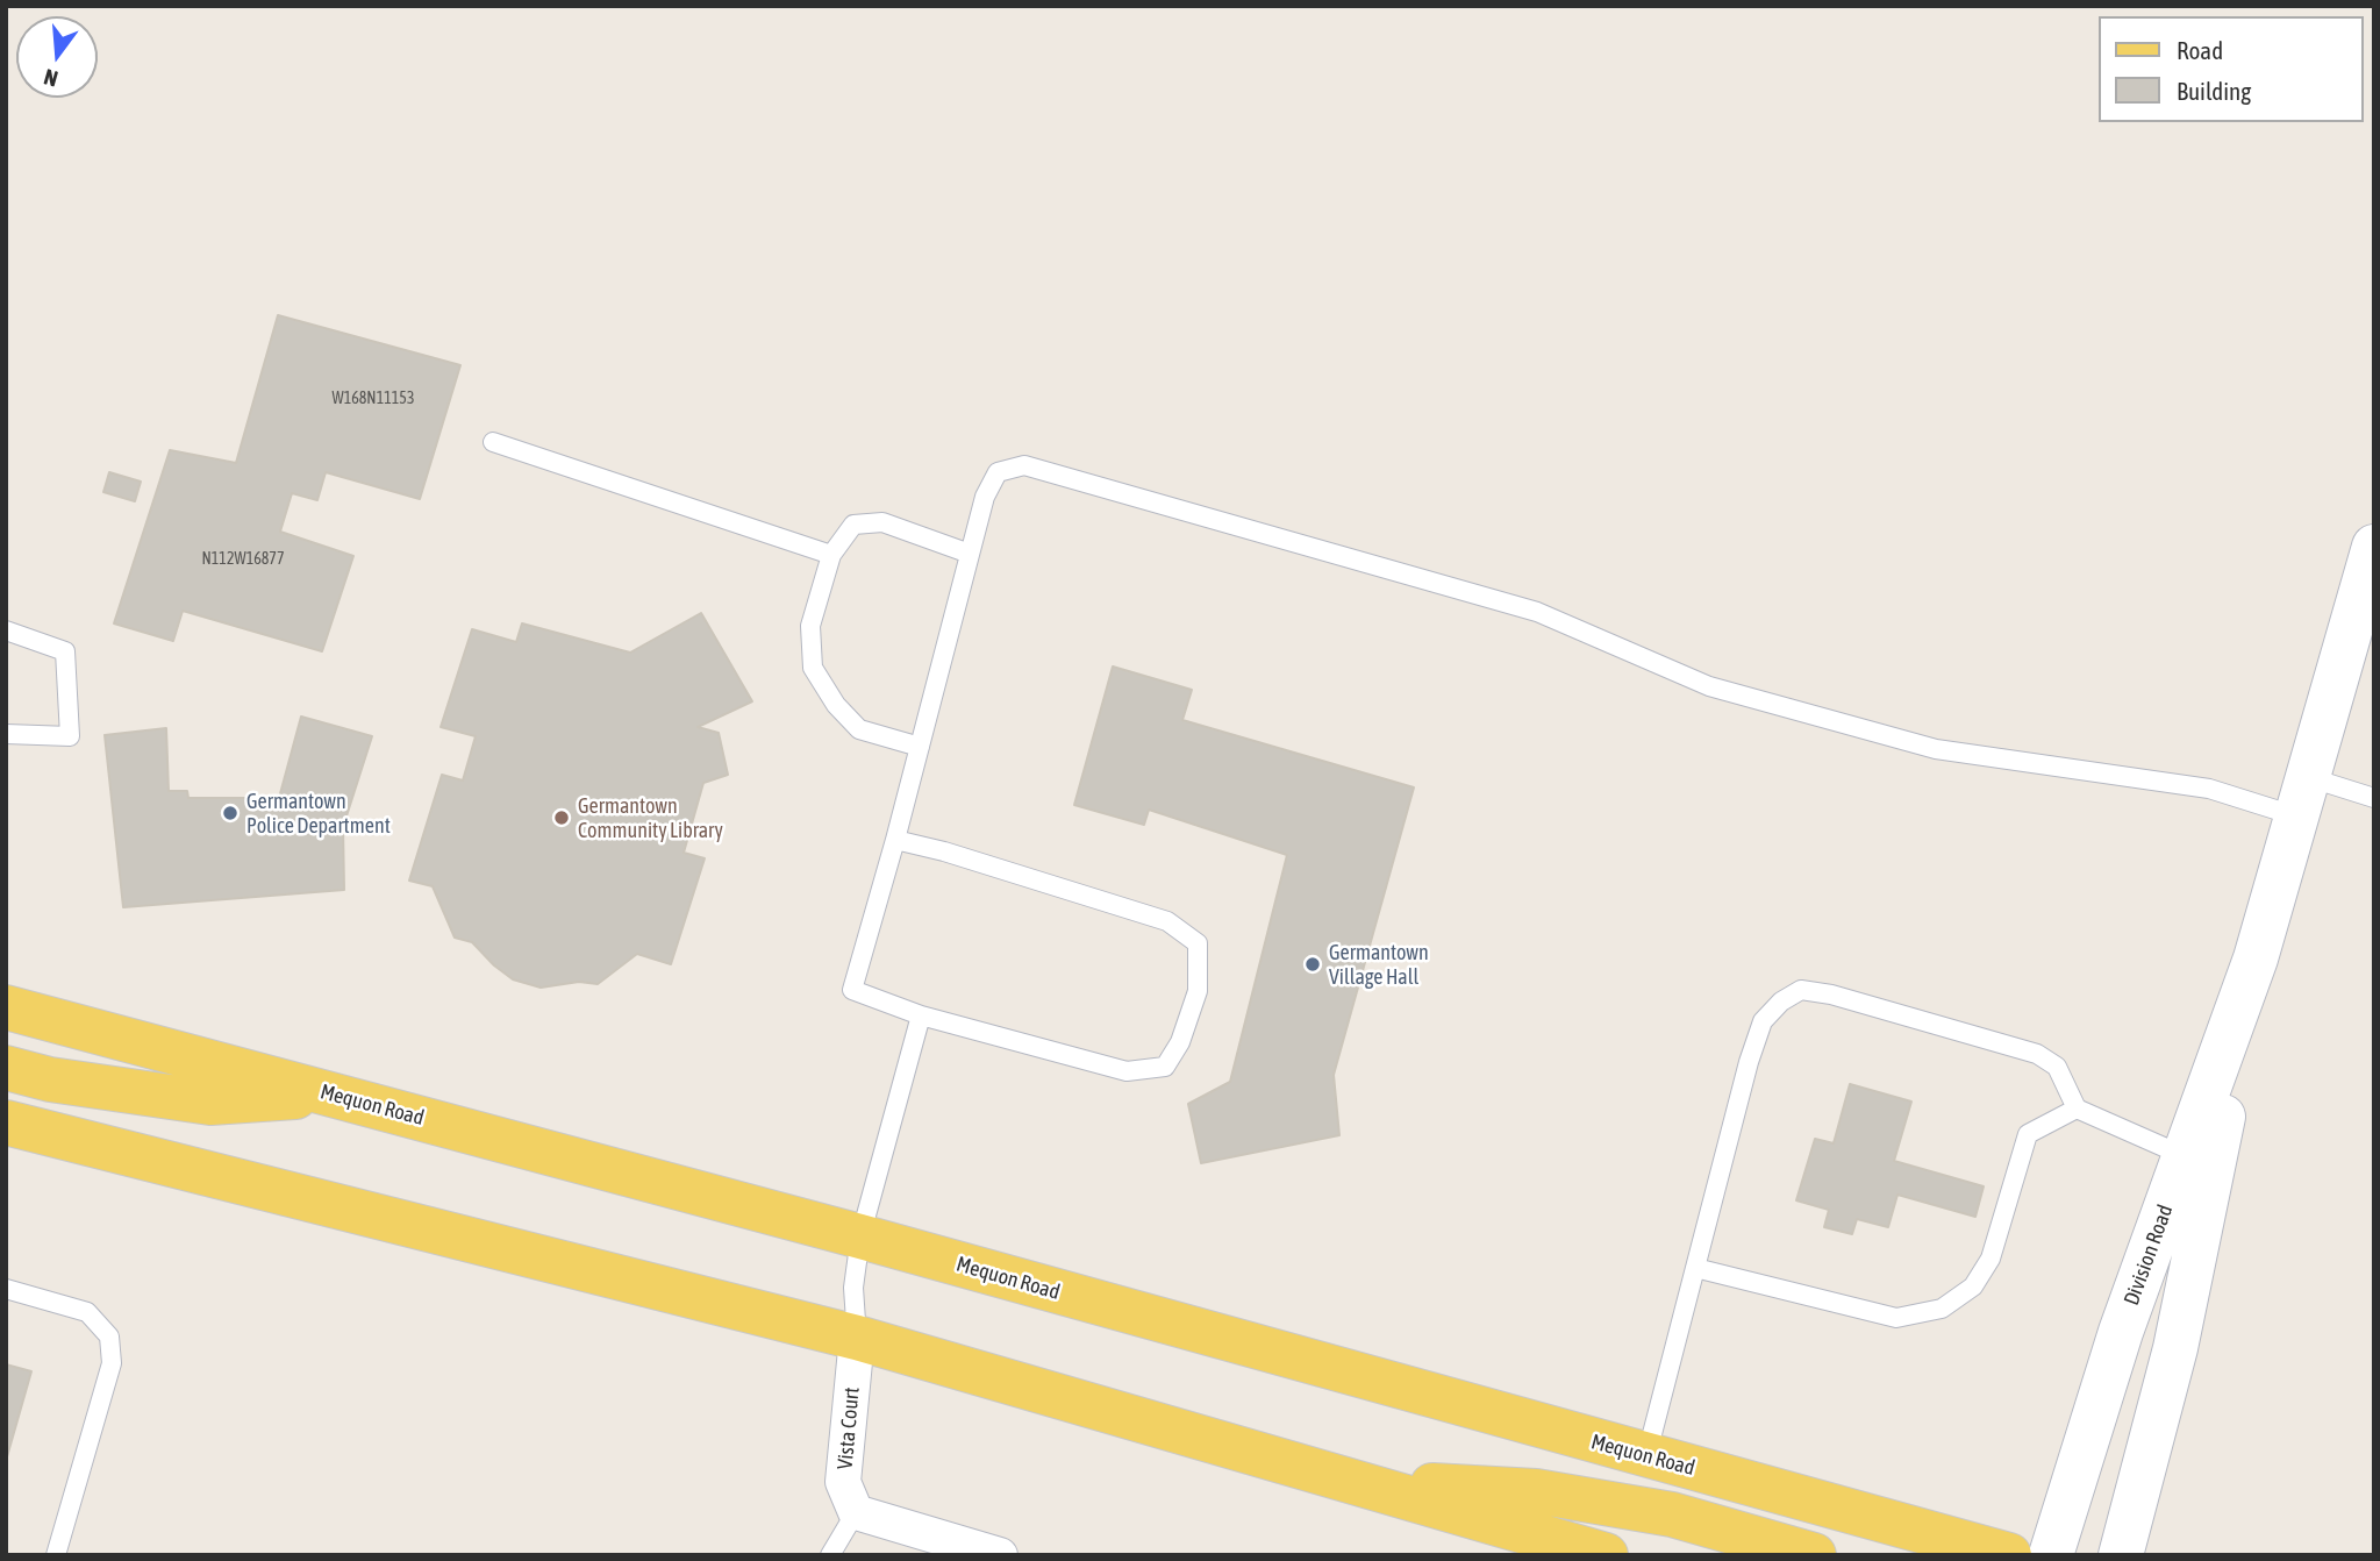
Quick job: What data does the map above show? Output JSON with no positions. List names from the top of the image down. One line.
{"streets":{"main road":["Mequon Road"],"street":["Division Road","Vista Court"]},"places":["Germantown Police Department","Germantown Community Library","Germantown Village Hall"],"house_numbers":["W168N11153","N112W16877"],"legend":["Road","Building"],"north":"bottom"}
